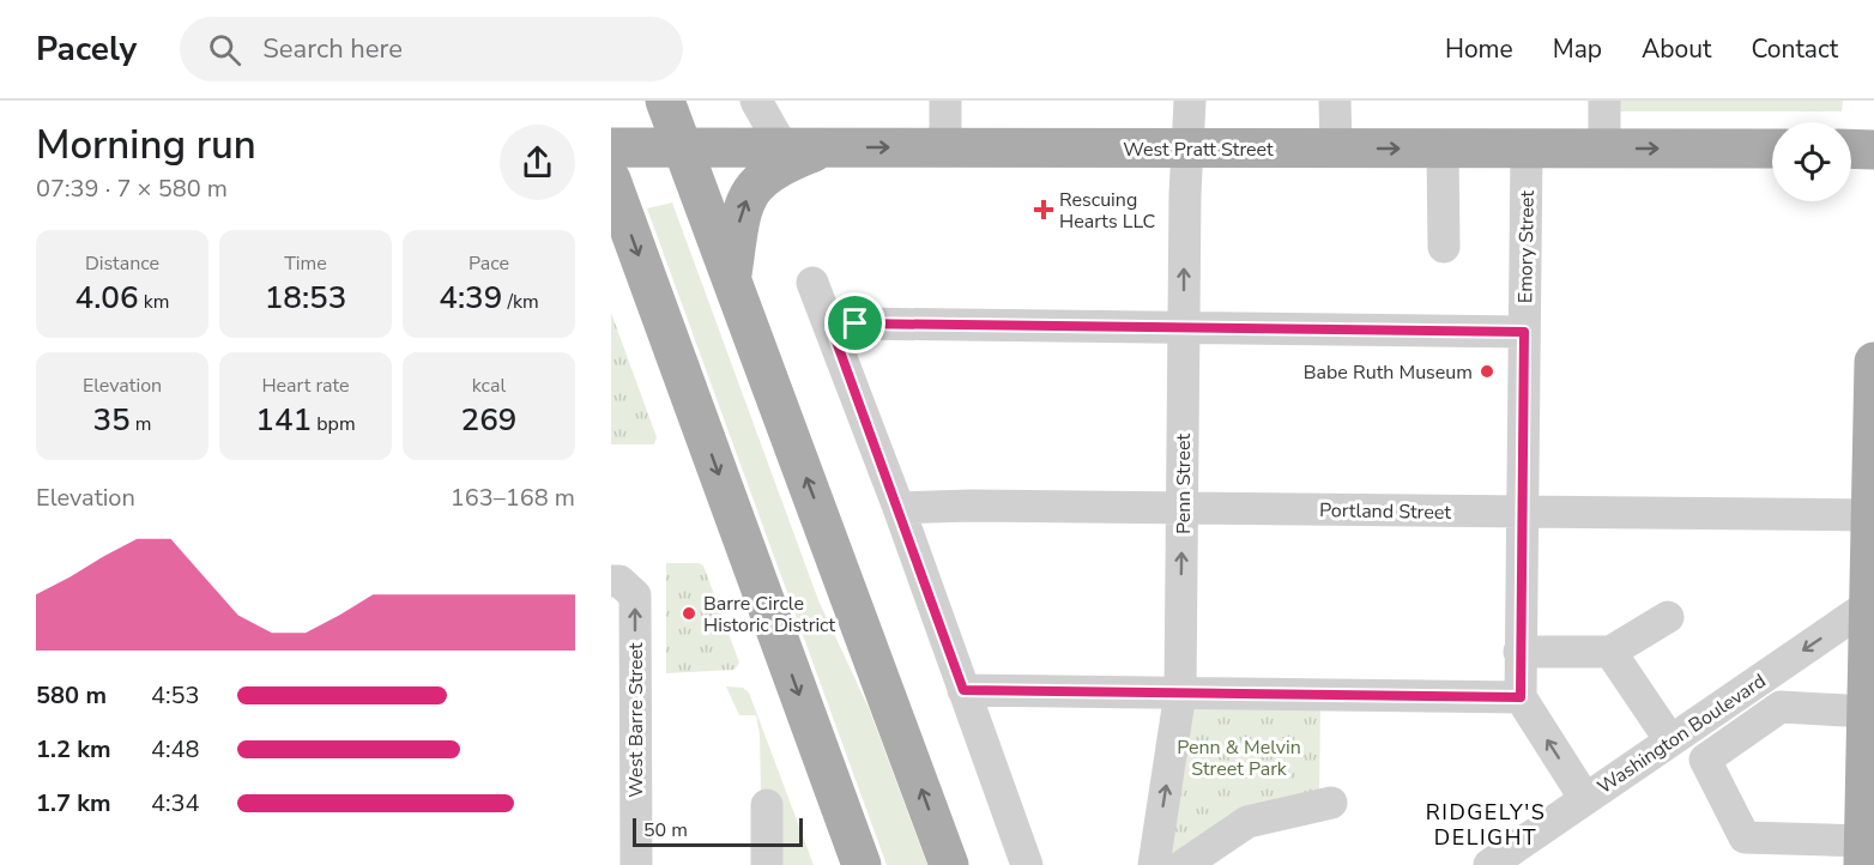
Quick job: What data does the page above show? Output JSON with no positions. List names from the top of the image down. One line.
{"streets":{"main road":["West Pratt Street"],"street":["Emory Street","Penn Street","Portland Street","West Barre Street","Washington Boulevard"]},"crossings":[["West Pratt Street","Emory Street"],["West Pratt Street","Penn Street"],["Emory Street","Portland Street"],["Penn Street","Portland Street"]],"one_way":["Washington Boulevard"],"districts":["RIDGELY'S DELIGHT"],"parks":["Penn & Melvin Street Park"],"places":{"health":["Rescuing Hearts LLC"],"other":["Babe Ruth Museum","Barre Circle Historic District"]},"scale_bar":"50 m","page":{"header":"Pacely","search":"Search here","nav":["Home","Map","About","Contact"],"heading":["Morning run","07:39 · 7 × 580 m"],"stats":[["Distance","4.06 km"],["Time","18:53"],["Pace","4:39 /km"],["Elevation","35 m"],["Heart rate","141 bpm"],["kcal","269"]],"chart":["Elevation","163–168 m"],"list":[{"name":"580 m","note":"4:53"},{"name":"1.2 km","note":"4:48"},{"name":"1.7 km","note":"4:34"}],"scale":"50 m"}}
